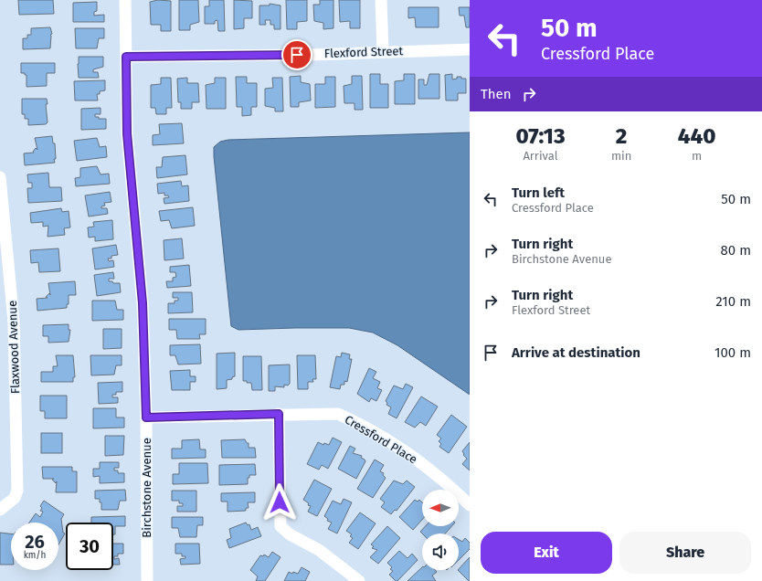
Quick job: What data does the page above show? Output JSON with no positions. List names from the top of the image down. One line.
{"streets":{"street":["Flexford Street","Flaxwood Avenue","Cressford Place","Birchstone Avenue"]},"crossings":[["Flexford Street","Birchstone Avenue"],["Cressford Place","Birchstone Avenue"]],"north":"left","page":{"turn":["50 m","Cressford Place"],"then":"Then","eta":["07:13","Arrival","2","min","440","m"],"list":[{"name":"Turn left","note":"Cressford Place","value":"50 m"},{"name":"Turn right","note":"Birchstone Avenue","value":"80 m"},{"name":"Turn right","note":"Flexford Street","value":"210 m"},{"name":"Arrive at destination","value":"100 m"}],"speed":"26 km/h","limit":"30","buttons":["Exit","Share"]}}
